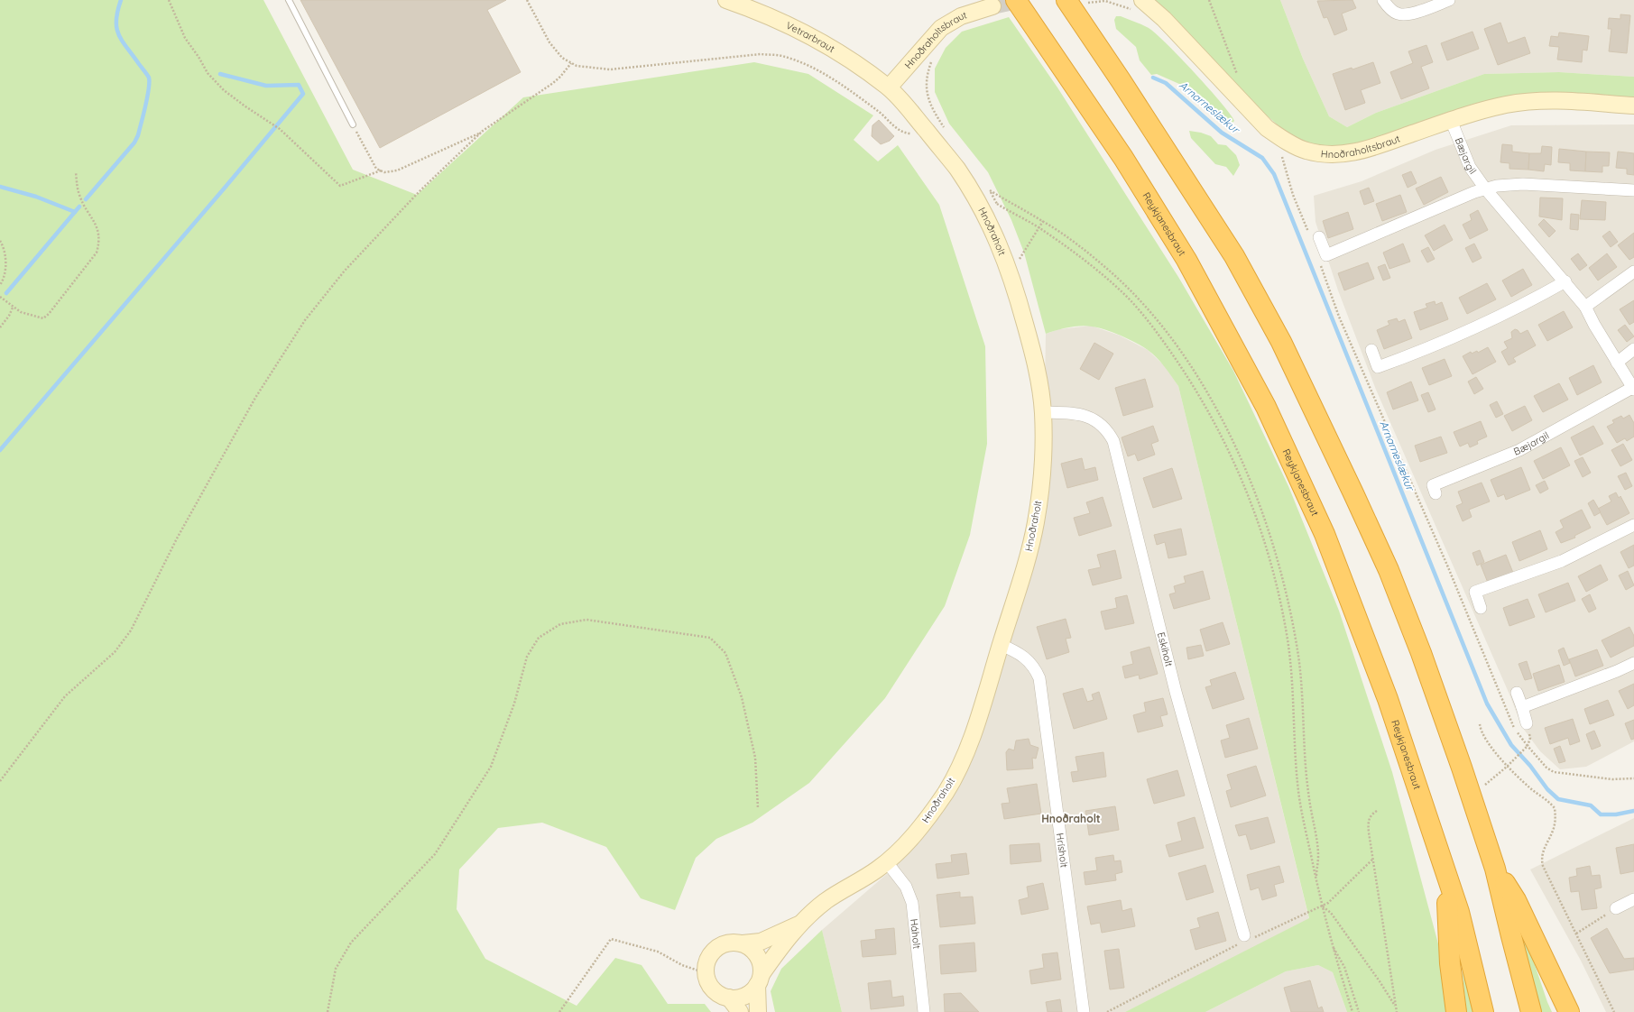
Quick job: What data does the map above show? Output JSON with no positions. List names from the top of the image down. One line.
{"streets":{"highway":["Reykjanesbraut"],"street":["Vetrarbraut","Hnoðraholtsbraut","Bæjargil","Hnoðraholt","Eskiholt","Hrísholt","Háholt"]},"crossings":[["Vetrarbraut","Hnoðraholtsbraut"],["Vetrarbraut","Hnoðraholt"],["Hnoðraholtsbraut","Bæjargil"],["Hnoðraholtsbraut","Hnoðraholt"],["Hnoðraholt","Eskiholt"],["Hnoðraholt","Hrísholt"],["Hnoðraholt","Háholt"]],"districts":["Hnoðraholt"],"water":["Arnarneslækur"]}
